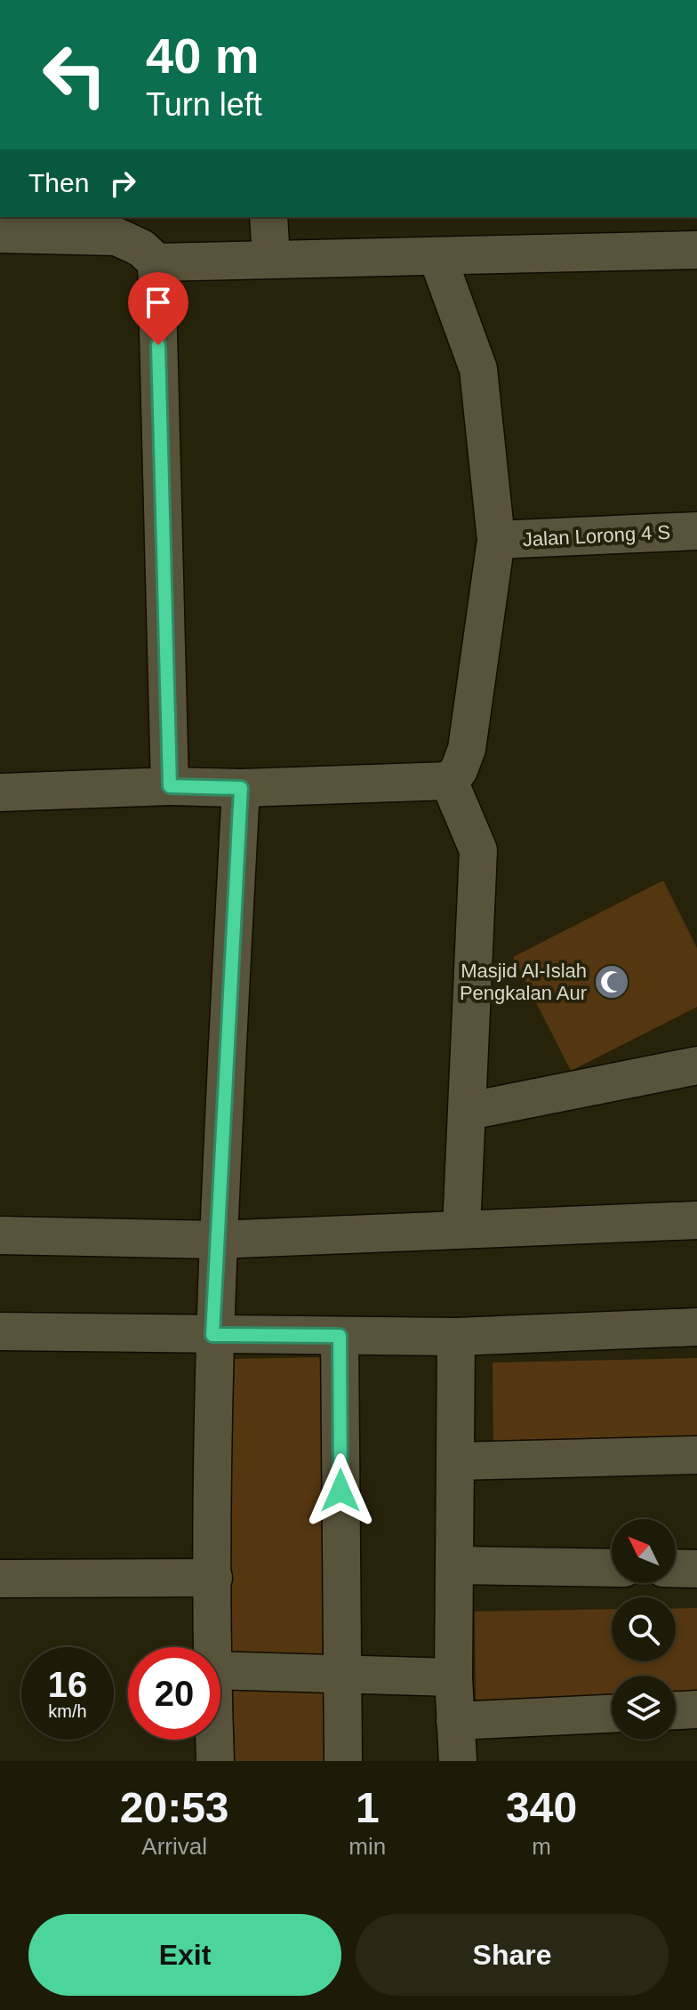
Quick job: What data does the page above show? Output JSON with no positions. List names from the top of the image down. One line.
{"streets":{"street":["Jalan Lorong 4 S"]},"places":{"mosque":["Masjid Al-Islah Pengkalan Aur"]},"north":"top left","page":{"turn":["40 m","Turn left"],"then":"Then","speed":"16 km/h","limit":"20","eta":["20:53","Arrival","1","min","340","m"],"buttons":["Exit","Share"]}}
